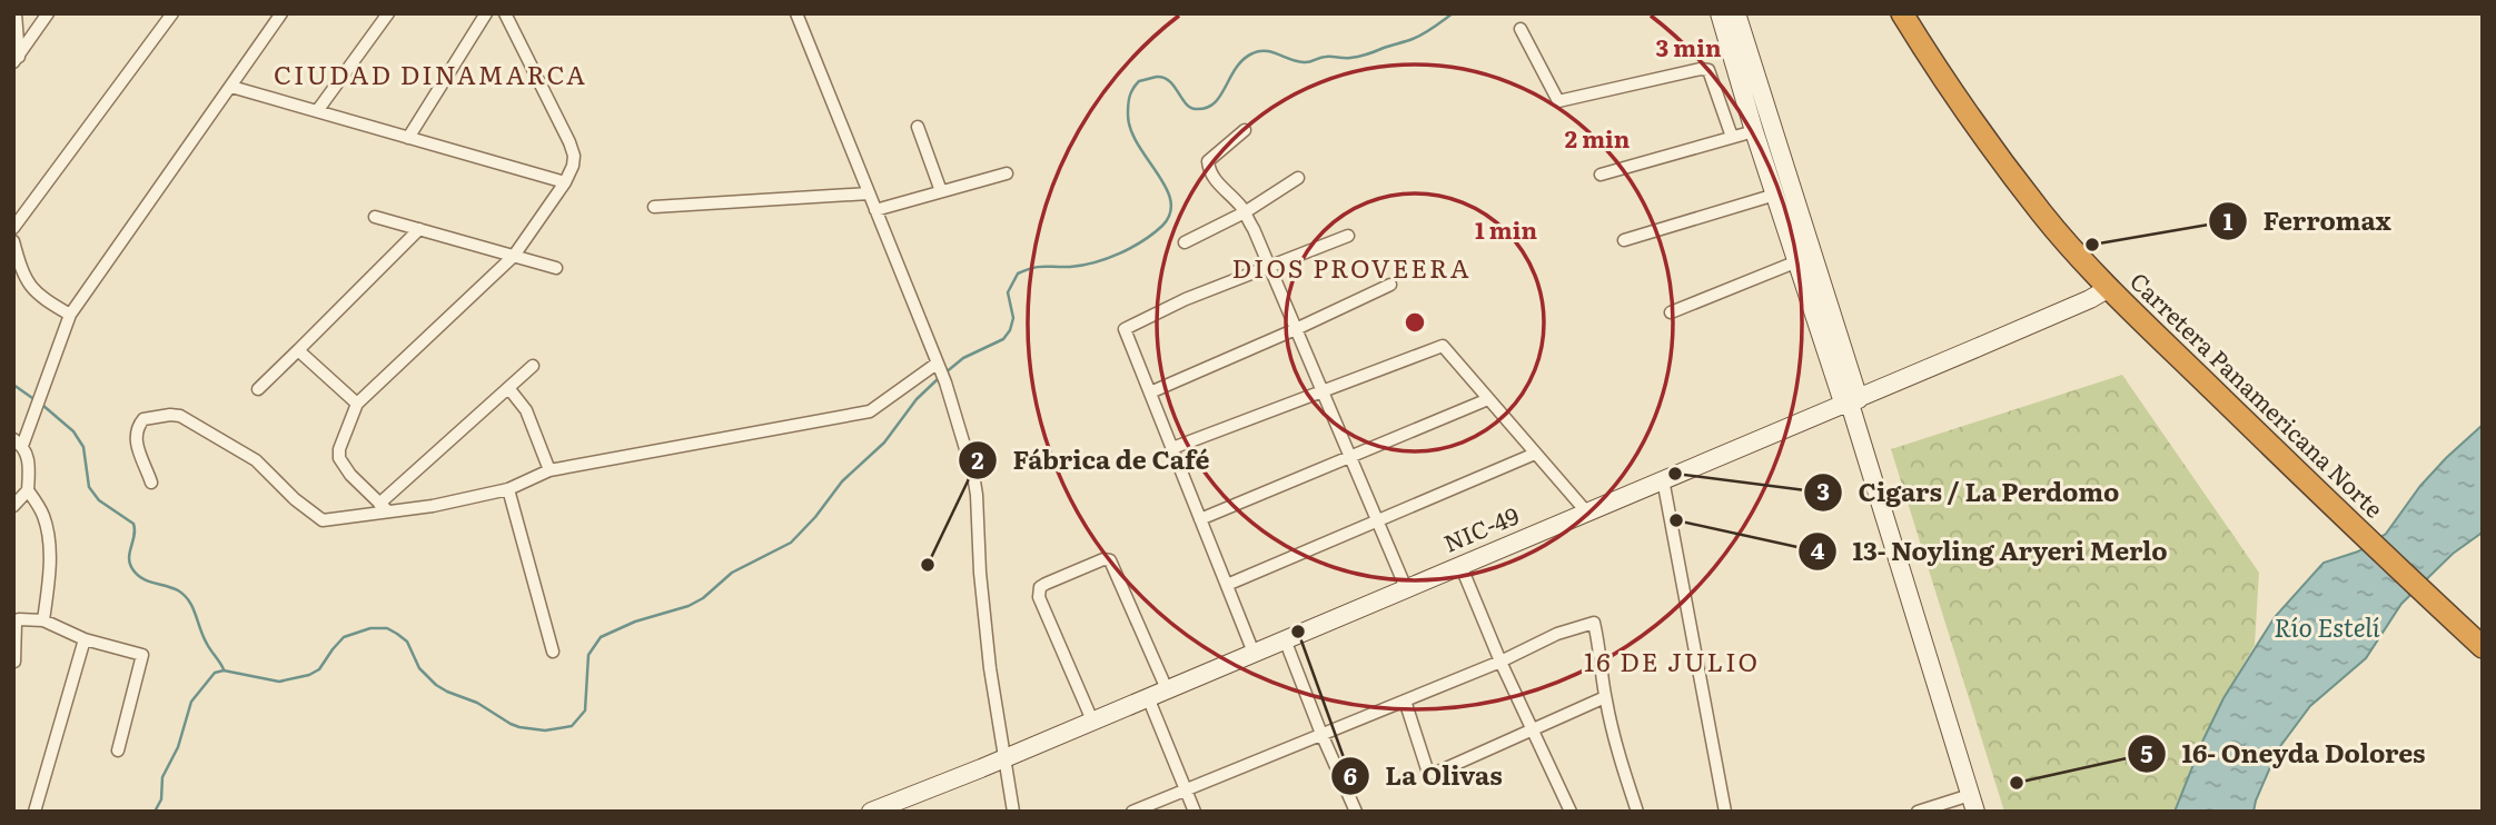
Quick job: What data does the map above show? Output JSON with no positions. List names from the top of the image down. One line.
{"streets":{"highway":["Carretera Panamericana Norte"],"street":["NIC-49"]},"crossings":[["Carretera Panamericana Norte","NIC-49"]],"districts":["CIUDAD DINAMARCA","DIOS PROVEERA","16 DE JULIO"],"water":["Río Estelí"],"places":["Ferromax","Cigars / La Perdomo","13- Noyling Aryeri Merlo","Fábrica de Café","La Olivas","16- Oneyda Dolores"],"rings":["3 min","2 min","1 min"]}
